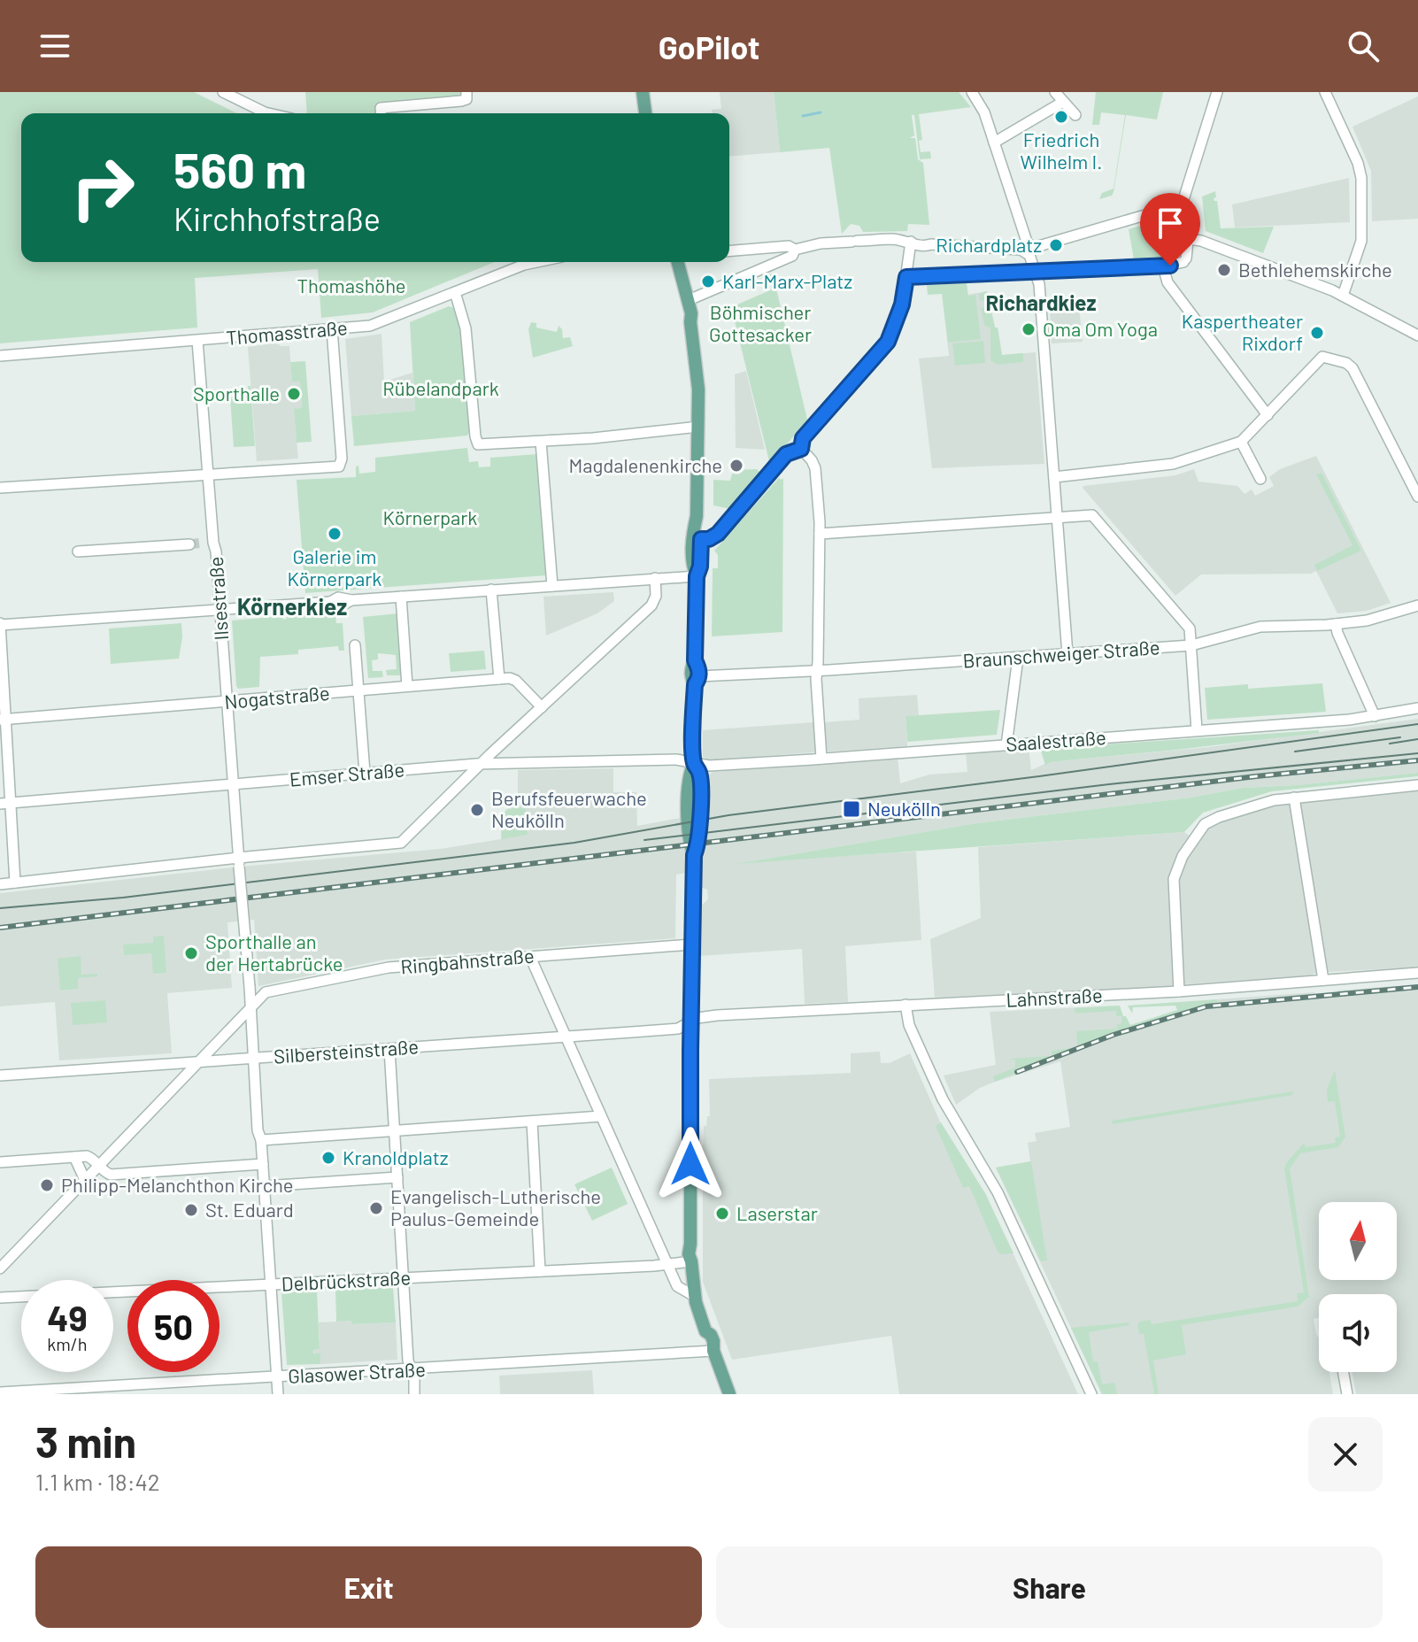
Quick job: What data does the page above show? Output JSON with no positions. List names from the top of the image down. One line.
{"streets":{"street":["Thomasstraße","Ilsestraße","Braunschweiger Straße","Nogatstraße","Saalestraße","Emser Straße","Ringbahnstraße","Lahnstraße","Silbersteinstraße","Delbrückstraße","Glasower Straße"]},"crossings":[["Thomasstraße","Ilsestraße"],["Ilsestraße","Nogatstraße"],["Ilsestraße","Emser Straße"],["Ilsestraße","Ringbahnstraße"],["Ilsestraße","Silbersteinstraße"],["Ilsestraße","Delbrückstraße"],["Ilsestraße","Glasower Straße"],["Saalestraße","Emser Straße"],["Lahnstraße","Silbersteinstraße"]],"districts":["Richardkiez","Körnerkiez"],"parks":["Thomashöhe","Böhmischer Gottesacker","Rübelandpark","Körnerpark"],"places":{"other":["Friedrich Wilhelm I.","Richardplatz","Bethlehemskirche","Karl-Marx-Platz","Oma Om Yoga","Kaspertheater Rixdorf","Sporthalle","Magdalenenkirche","Galerie im Körnerpark","Berufsfeuerwache Neukölln","Sporthalle an der Hertabrücke","Kranoldplatz","Philipp-Melanchthon Kirche","Evangelisch-Lutherische Paulus-Gemeinde","St. Eduard","Laserstar"],"transit":["Neukölln"]},"north":"top","page":{"header":"GoPilot","turn":["560 m","Kirchhofstraße"],"speed":"49 km/h","limit":"50","heading":["3 min","1.1 km · 18:42"],"buttons":["Exit","Share"]}}
